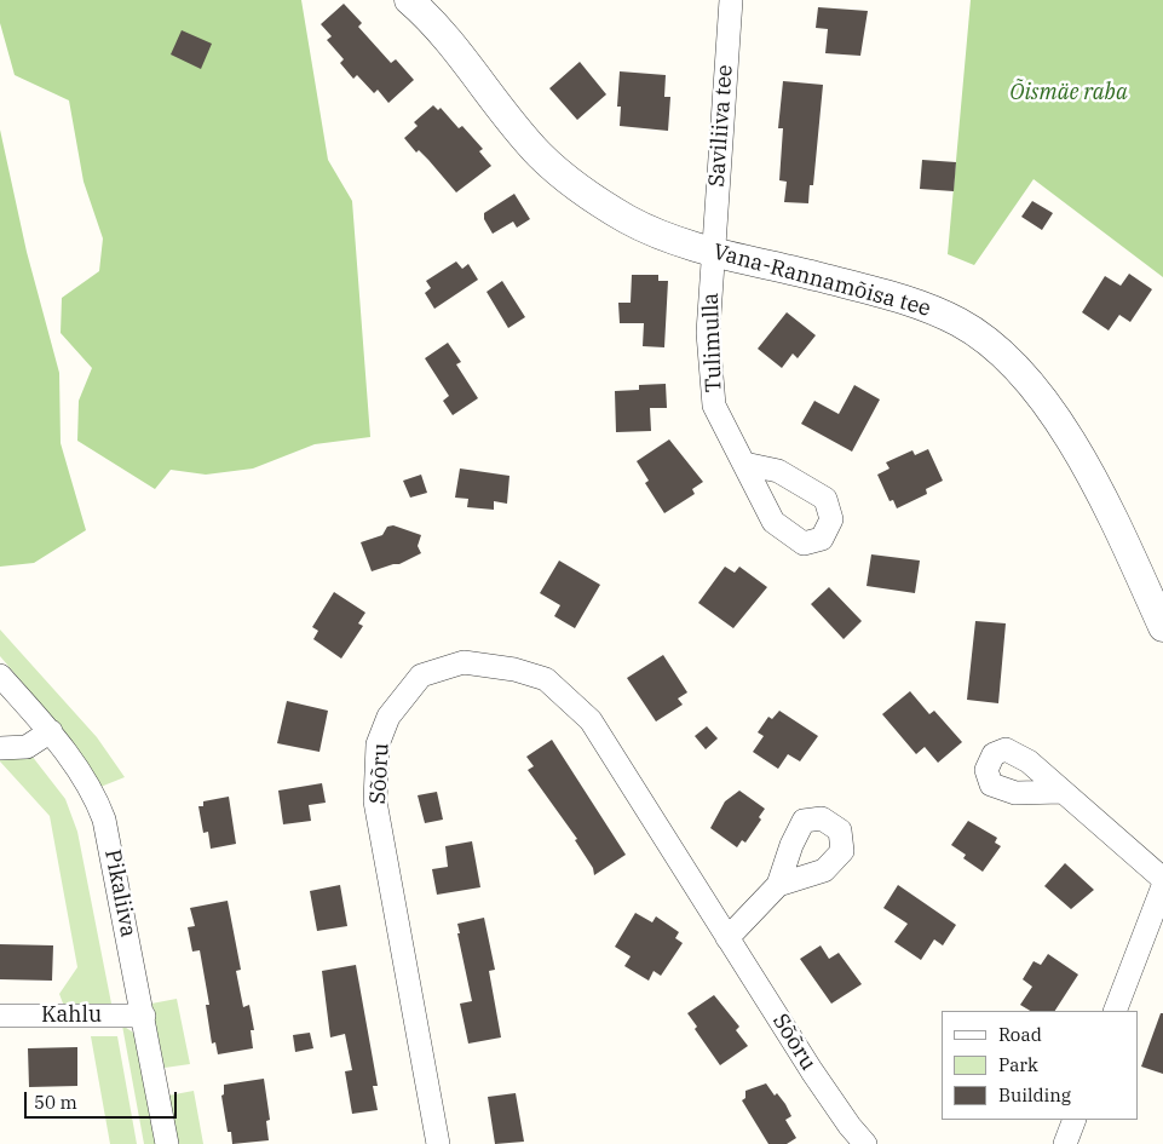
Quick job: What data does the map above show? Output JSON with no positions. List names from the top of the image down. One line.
{"streets":{"street":["Saviliiva tee","Vana-Rannamõisa tee","Tulimulla","Sõõru","Pikaliiva","Kahlu"]},"crossings":[["Saviliiva tee","Vana-Rannamõisa tee"],["Saviliiva tee","Tulimulla"],["Vana-Rannamõisa tee","Tulimulla"],["Pikaliiva","Kahlu"]],"parks":["Õismäe raba"],"legend":["Road","Park","Building"],"scale_bar":"50 m"}
